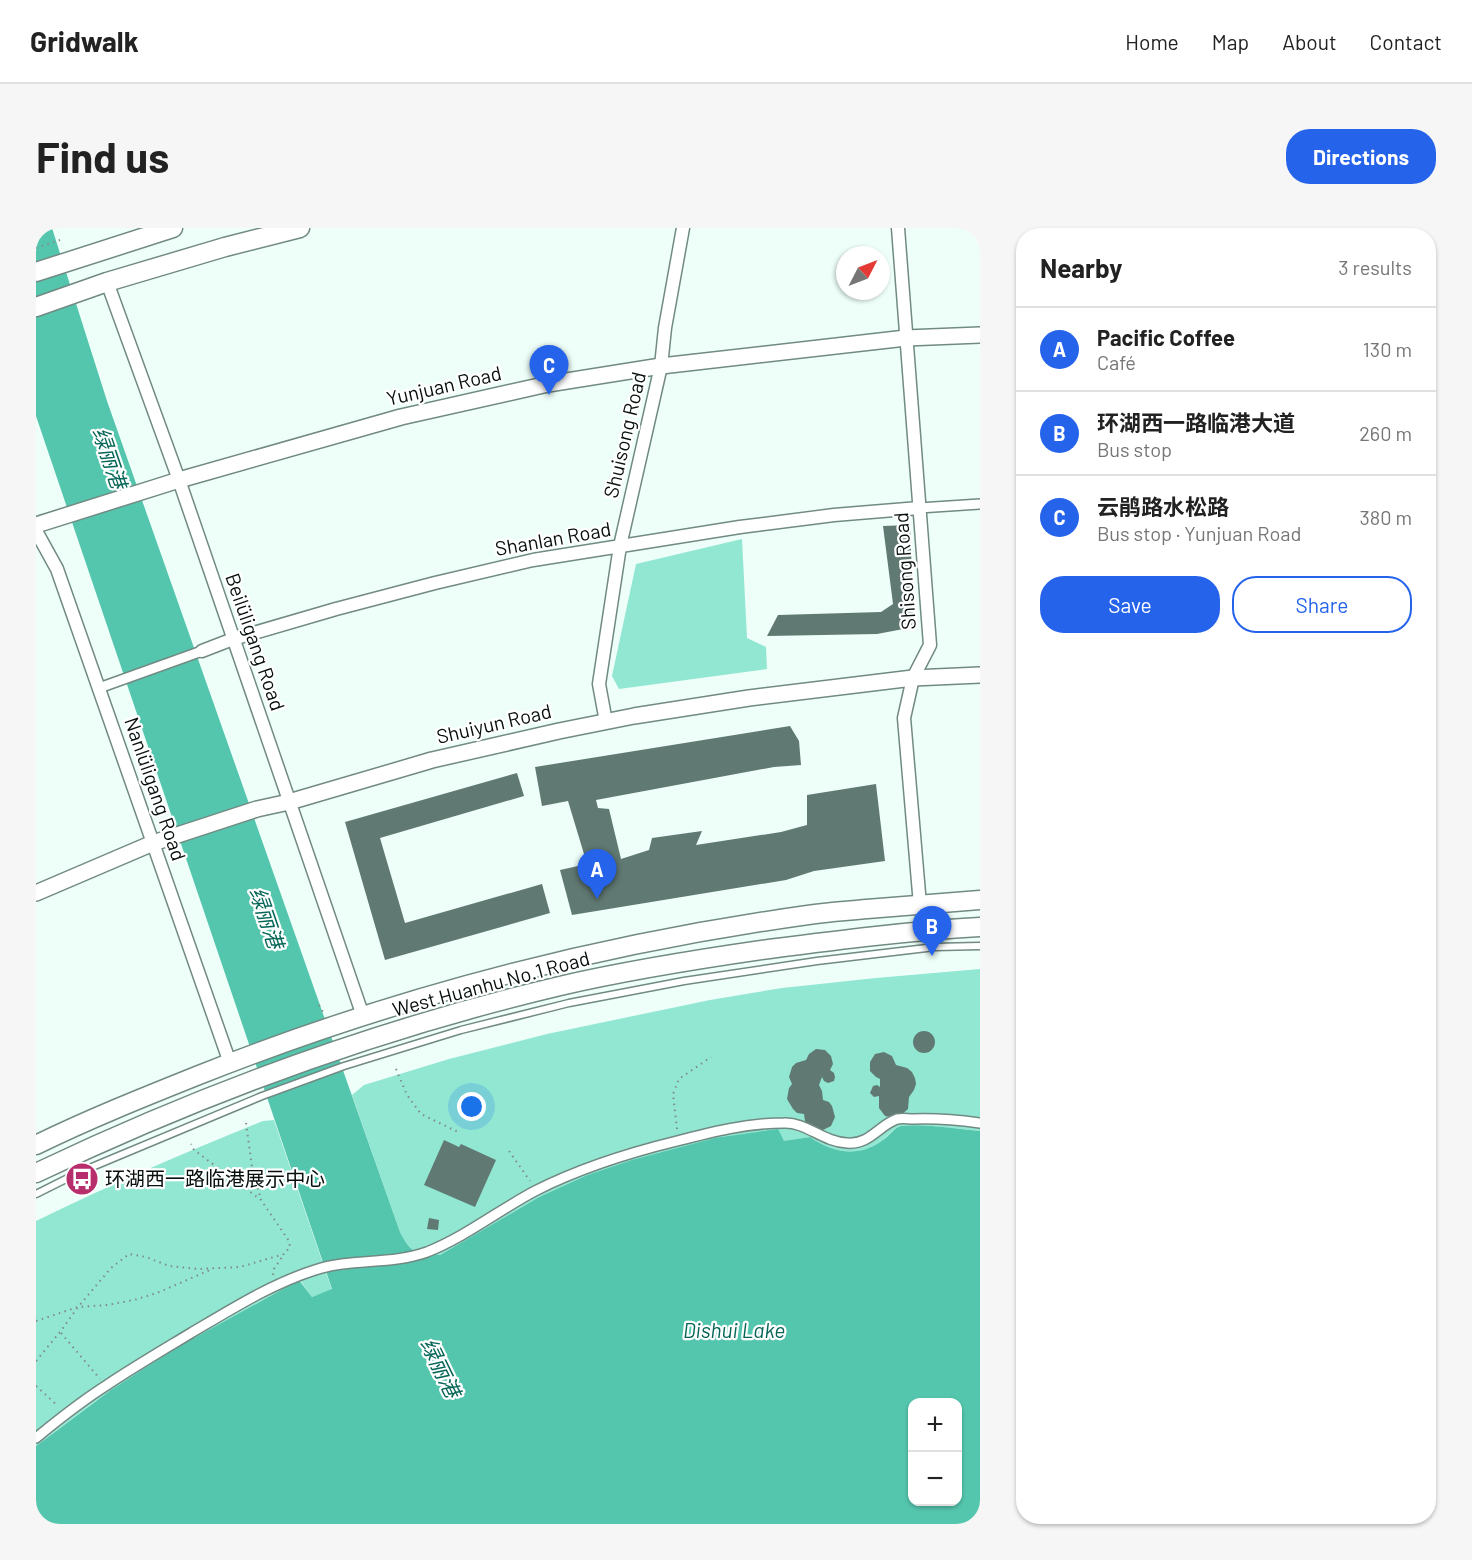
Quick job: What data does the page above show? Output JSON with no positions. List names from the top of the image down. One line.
{"streets":{"main road":["West Huanhu No.1 Road"],"street":["Yunjuan Road","Shuisong Road","Shanlan Road","Shisong Road","Beilüligang Road","Shuiyun Road","Nanlüligang Road"]},"crossings":[["Yunjuan Road","Shuisong Road"],["Yunjuan Road","Shisong Road"],["Yunjuan Road","Beilüligang Road"],["Shuisong Road","Shanlan Road"],["Shuisong Road","Shuiyun Road"],["Shanlan Road","Shisong Road"],["Shanlan Road","Beilüligang Road"],["Shisong Road","Shuiyun Road"],["Shisong Road","West Huanhu No.1 Road"],["Beilüligang Road","Shuiyun Road"],["Beilüligang Road","West Huanhu No.1 Road"],["Shuiyun Road","Nanlüligang Road"],["Nanlüligang Road","West Huanhu No.1 Road"]],"water":["绿丽港","Dishui Lake"],"places":{"bus stop":["环湖西一路临港展示中心"]},"north":"top right","page":{"header":"Gridwalk","nav":["Home","Map","About","Contact"],"buttons":["Directions",["Save","Share"]],"title":"Find us","heading":["Nearby","3 results"],"list":[{"mark":"A","name":"Pacific Coffee","note":"Café","value":"130 m"},{"mark":"B","name":"环湖西一路临港大道","note":"Bus stop","value":"260 m"},{"mark":"C","name":"云鹃路水松路","note":"Bus stop · Yunjuan Road","value":"380 m"}],"pins":["C","A","B"],"map_buttons":["+","−"]}}
